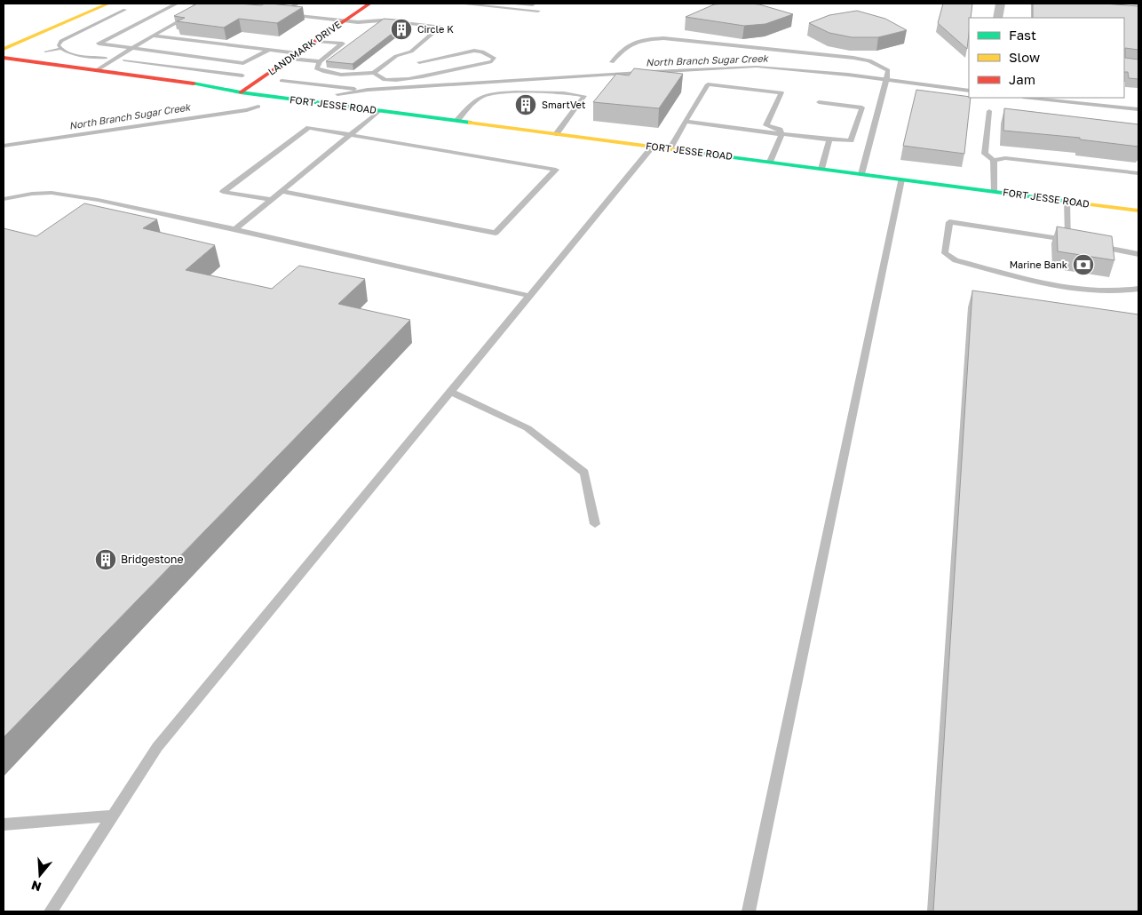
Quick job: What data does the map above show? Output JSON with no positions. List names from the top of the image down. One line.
{"streets":{"main road":["LANDMARK DRIVE","FORT JESSE ROAD"]},"crossings":[["LANDMARK DRIVE","FORT JESSE ROAD"]],"water":["North Branch Sugar Creek"],"places":{"building":["Circle K","SmartVet","Bridgestone"],"bank":["Marine Bank"]},"legend":["Fast","Slow","Jam"],"north":"bottom"}
